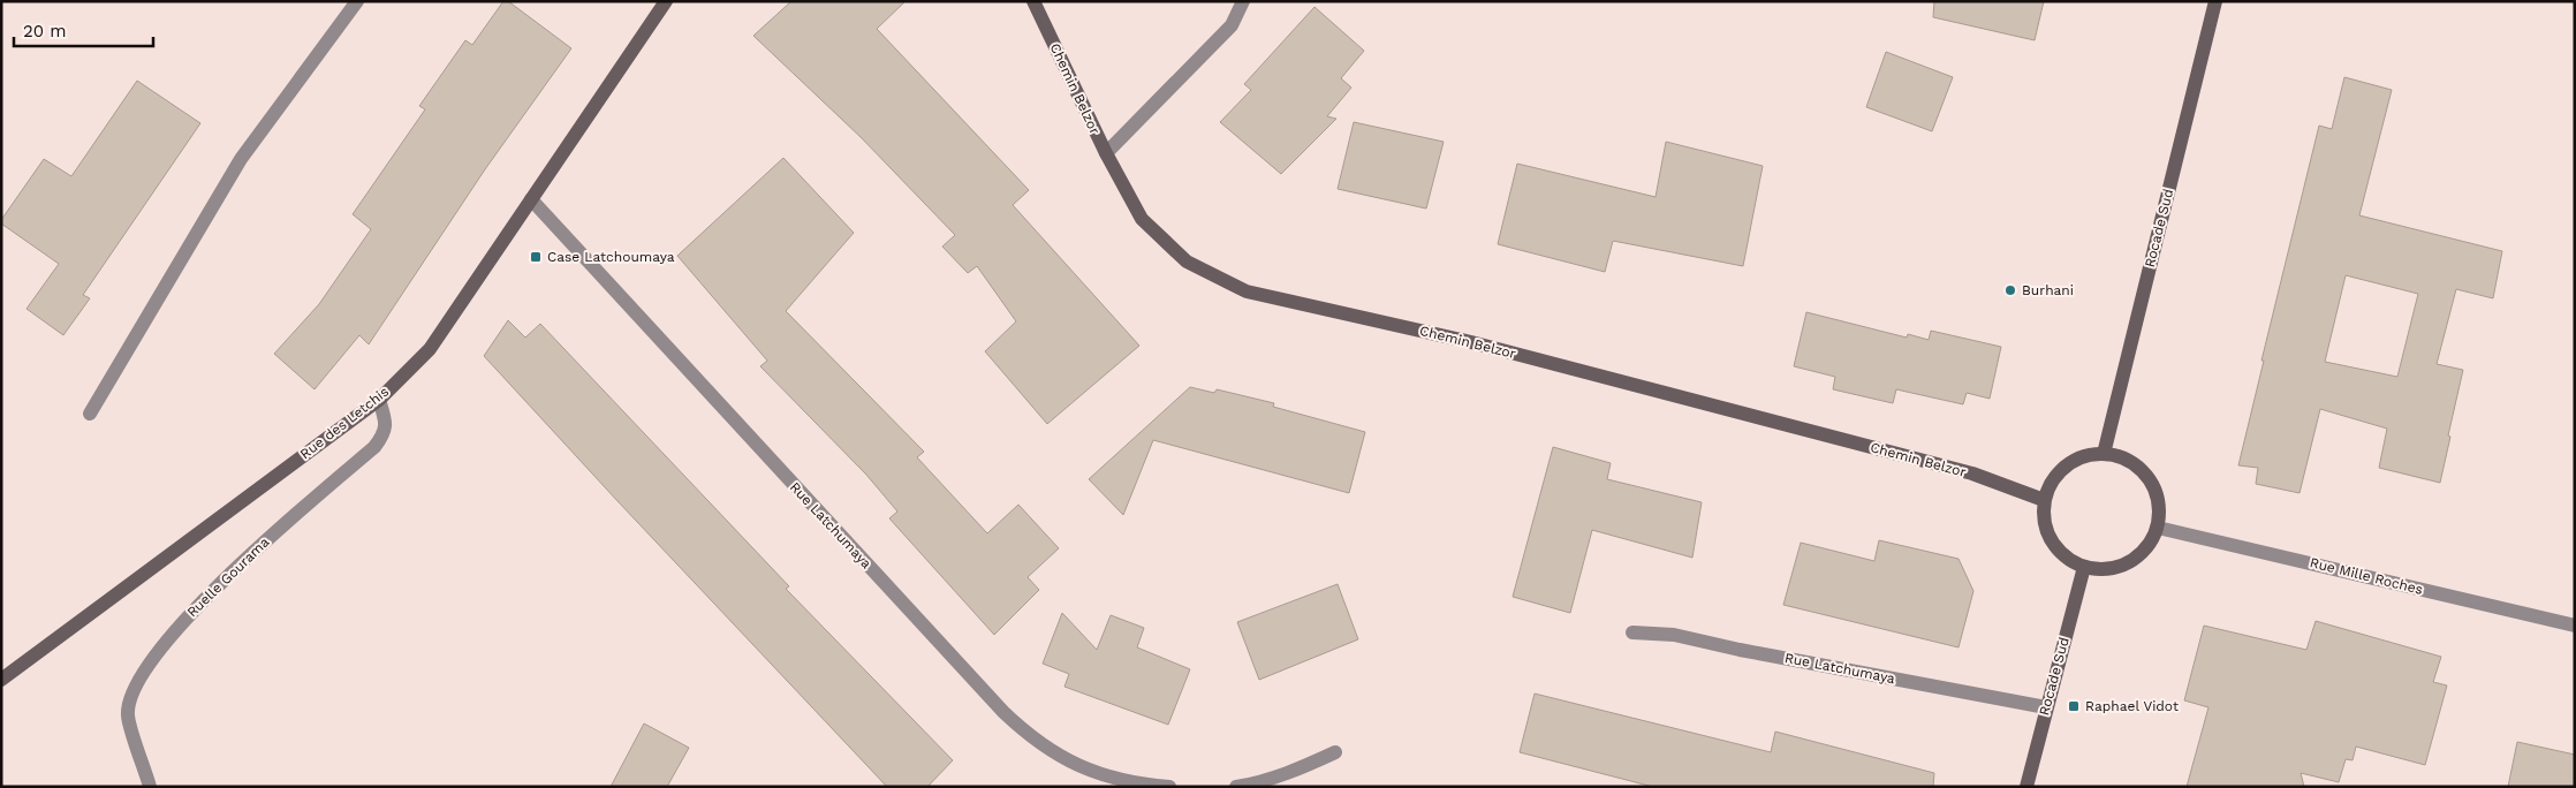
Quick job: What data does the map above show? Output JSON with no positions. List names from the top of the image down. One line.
{"streets":{"street":["Chemin Belzor","Rocade Sud","Rue des Letchis","Rue Latchumaya","Rue Mille Roches","Ruelle Gourama"]},"crossings":[["Chemin Belzor","Rocade Sud"],["Chemin Belzor","Rue Mille Roches"],["Rocade Sud","Rue Latchumaya"],["Rocade Sud","Rue Mille Roches"],["Rue des Letchis","Rue Latchumaya"],["Rue des Letchis","Ruelle Gourama"]],"places":{"transit":["Case Latchoumaya","Raphael Vidot"],"other":["Burhani"]},"scale_bar":"20 m"}
